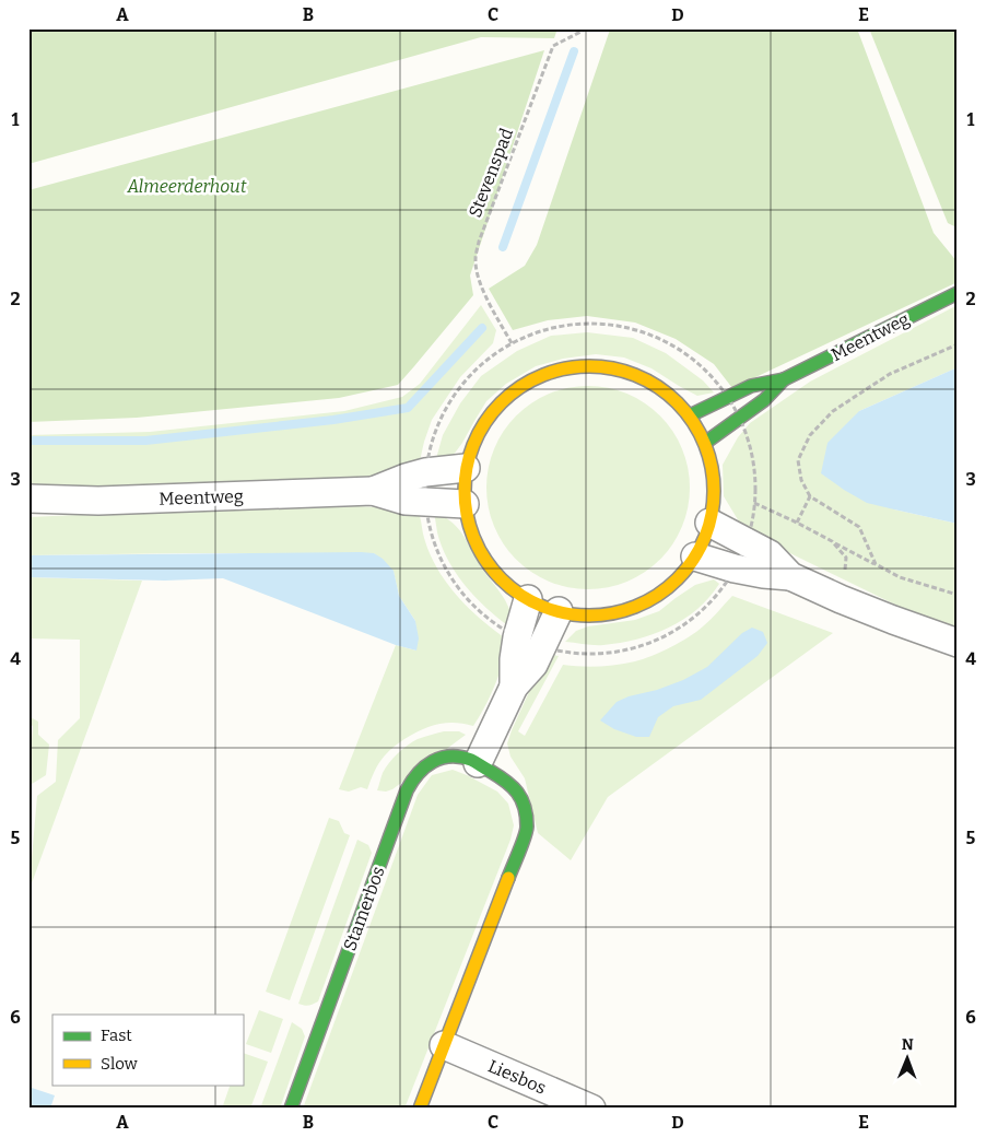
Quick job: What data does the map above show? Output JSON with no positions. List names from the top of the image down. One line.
{"streets":{"street":["Meentweg","Stamerbos","Liesbos"],"path":["Stevenspad"]},"crossings":[["Stamerbos","Liesbos"]],"parks":["Almeerderhout"],"legend":["Fast","Slow"],"north":"top","grid":{"columns":["A","B","C","D","E"],"rows":["1","2","3","4","5","6"]}}
